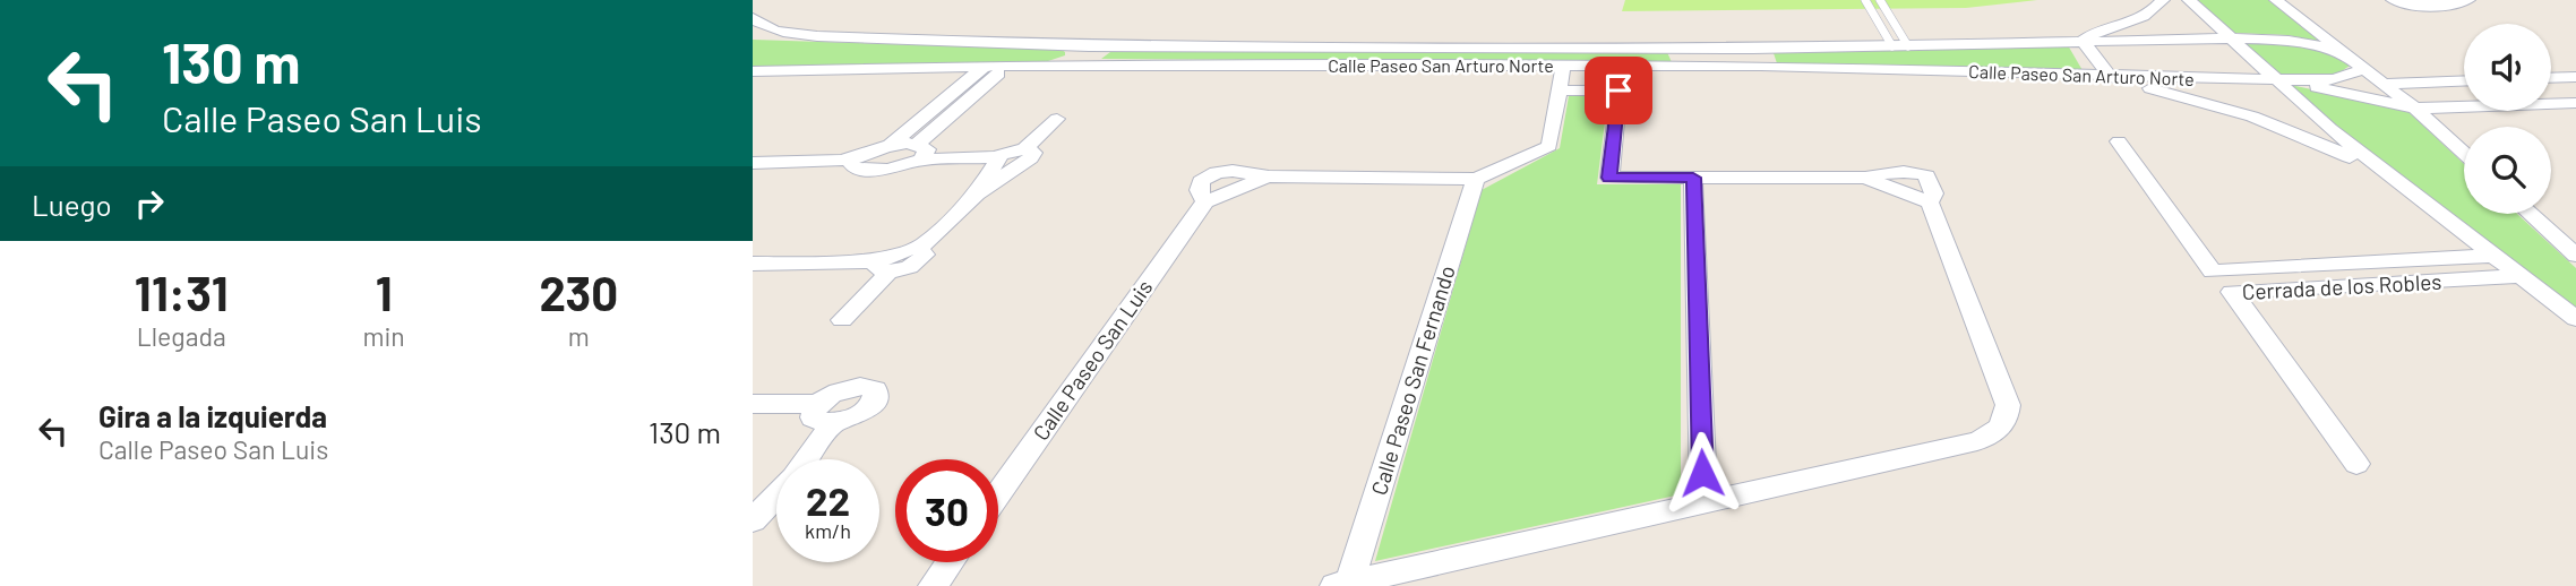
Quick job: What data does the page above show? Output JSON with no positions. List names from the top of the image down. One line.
{"streets":{"street":["Calle Paseo San Arturo Norte","Cerrada de los Robles","Calle Paseo San Luis","Calle Paseo San Fernando"]},"crossings":[["Calle Paseo San Arturo Norte","Calle Paseo San Luis"],["Calle Paseo San Luis","Calle Paseo San Fernando"]],"page":{"turn":["130 m","Calle Paseo San Luis"],"then":"Luego","eta":["11:31","Llegada","1","min","230","m"],"list":[{"name":"Gira a la izquierda","note":"Calle Paseo San Luis","value":"130 m"}],"speed":"22 km/h","limit":"30"}}
